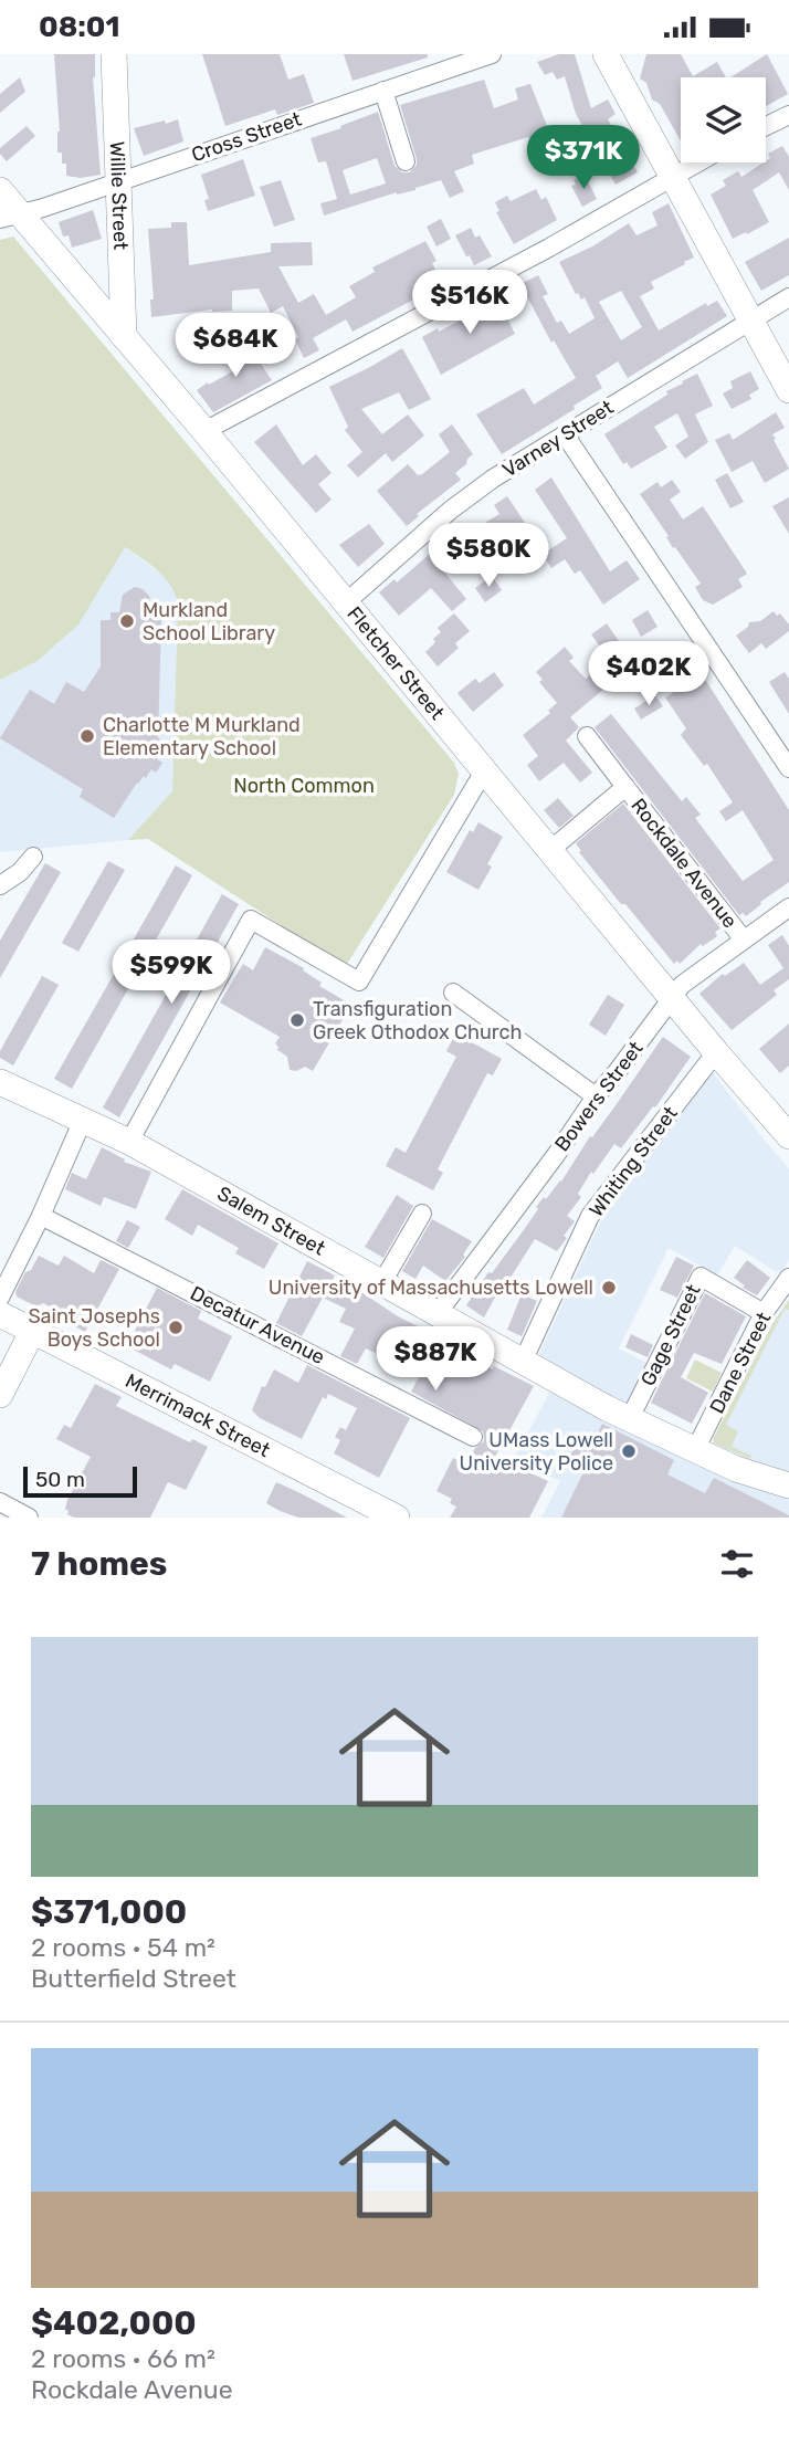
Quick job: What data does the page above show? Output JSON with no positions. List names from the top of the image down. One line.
{"streets":{"main road":["Willie Street","Fletcher Street","Salem Street","Merrimack Street"],"street":["Cross Street","Varney Street","Rockdale Avenue","Bowers Street","Whiting Street","Decatur Avenue","Gage Street","Dane Street"]},"crossings":[["Cross Street","Willie Street"],["Cross Street","Fletcher Street"],["Willie Street","Fletcher Street"],["Varney Street","Fletcher Street"],["Fletcher Street","Rockdale Avenue"],["Fletcher Street","Bowers Street"],["Fletcher Street","Whiting Street"],["Rockdale Avenue","Bowers Street"],["Bowers Street","Salem Street"],["Whiting Street","Salem Street"],["Salem Street","Gage Street"],["Salem Street","Dane Street"],["Gage Street","Dane Street"]],"parks":["North Common"],"places":["Murkland School Library","Charlotte M Murkland Elementary School","Transfiguration Greek Othodox Church","University of Massachusetts Lowell","Saint Josephs Boys School","UMass Lowell University Police"],"scale_bar":"50 m","page":{"status":"08:01","price":["$371K","$516K","$684K","$580K","$402K","$599K","$887K"],"scale":"50 m","heading":"7 homes","list":[{"name":"$371,000","note":"2 rooms · 54 m² · Butterfield Street"},{"name":"$402,000","note":"2 rooms · 66 m² · Rockdale Avenue"}]}}
